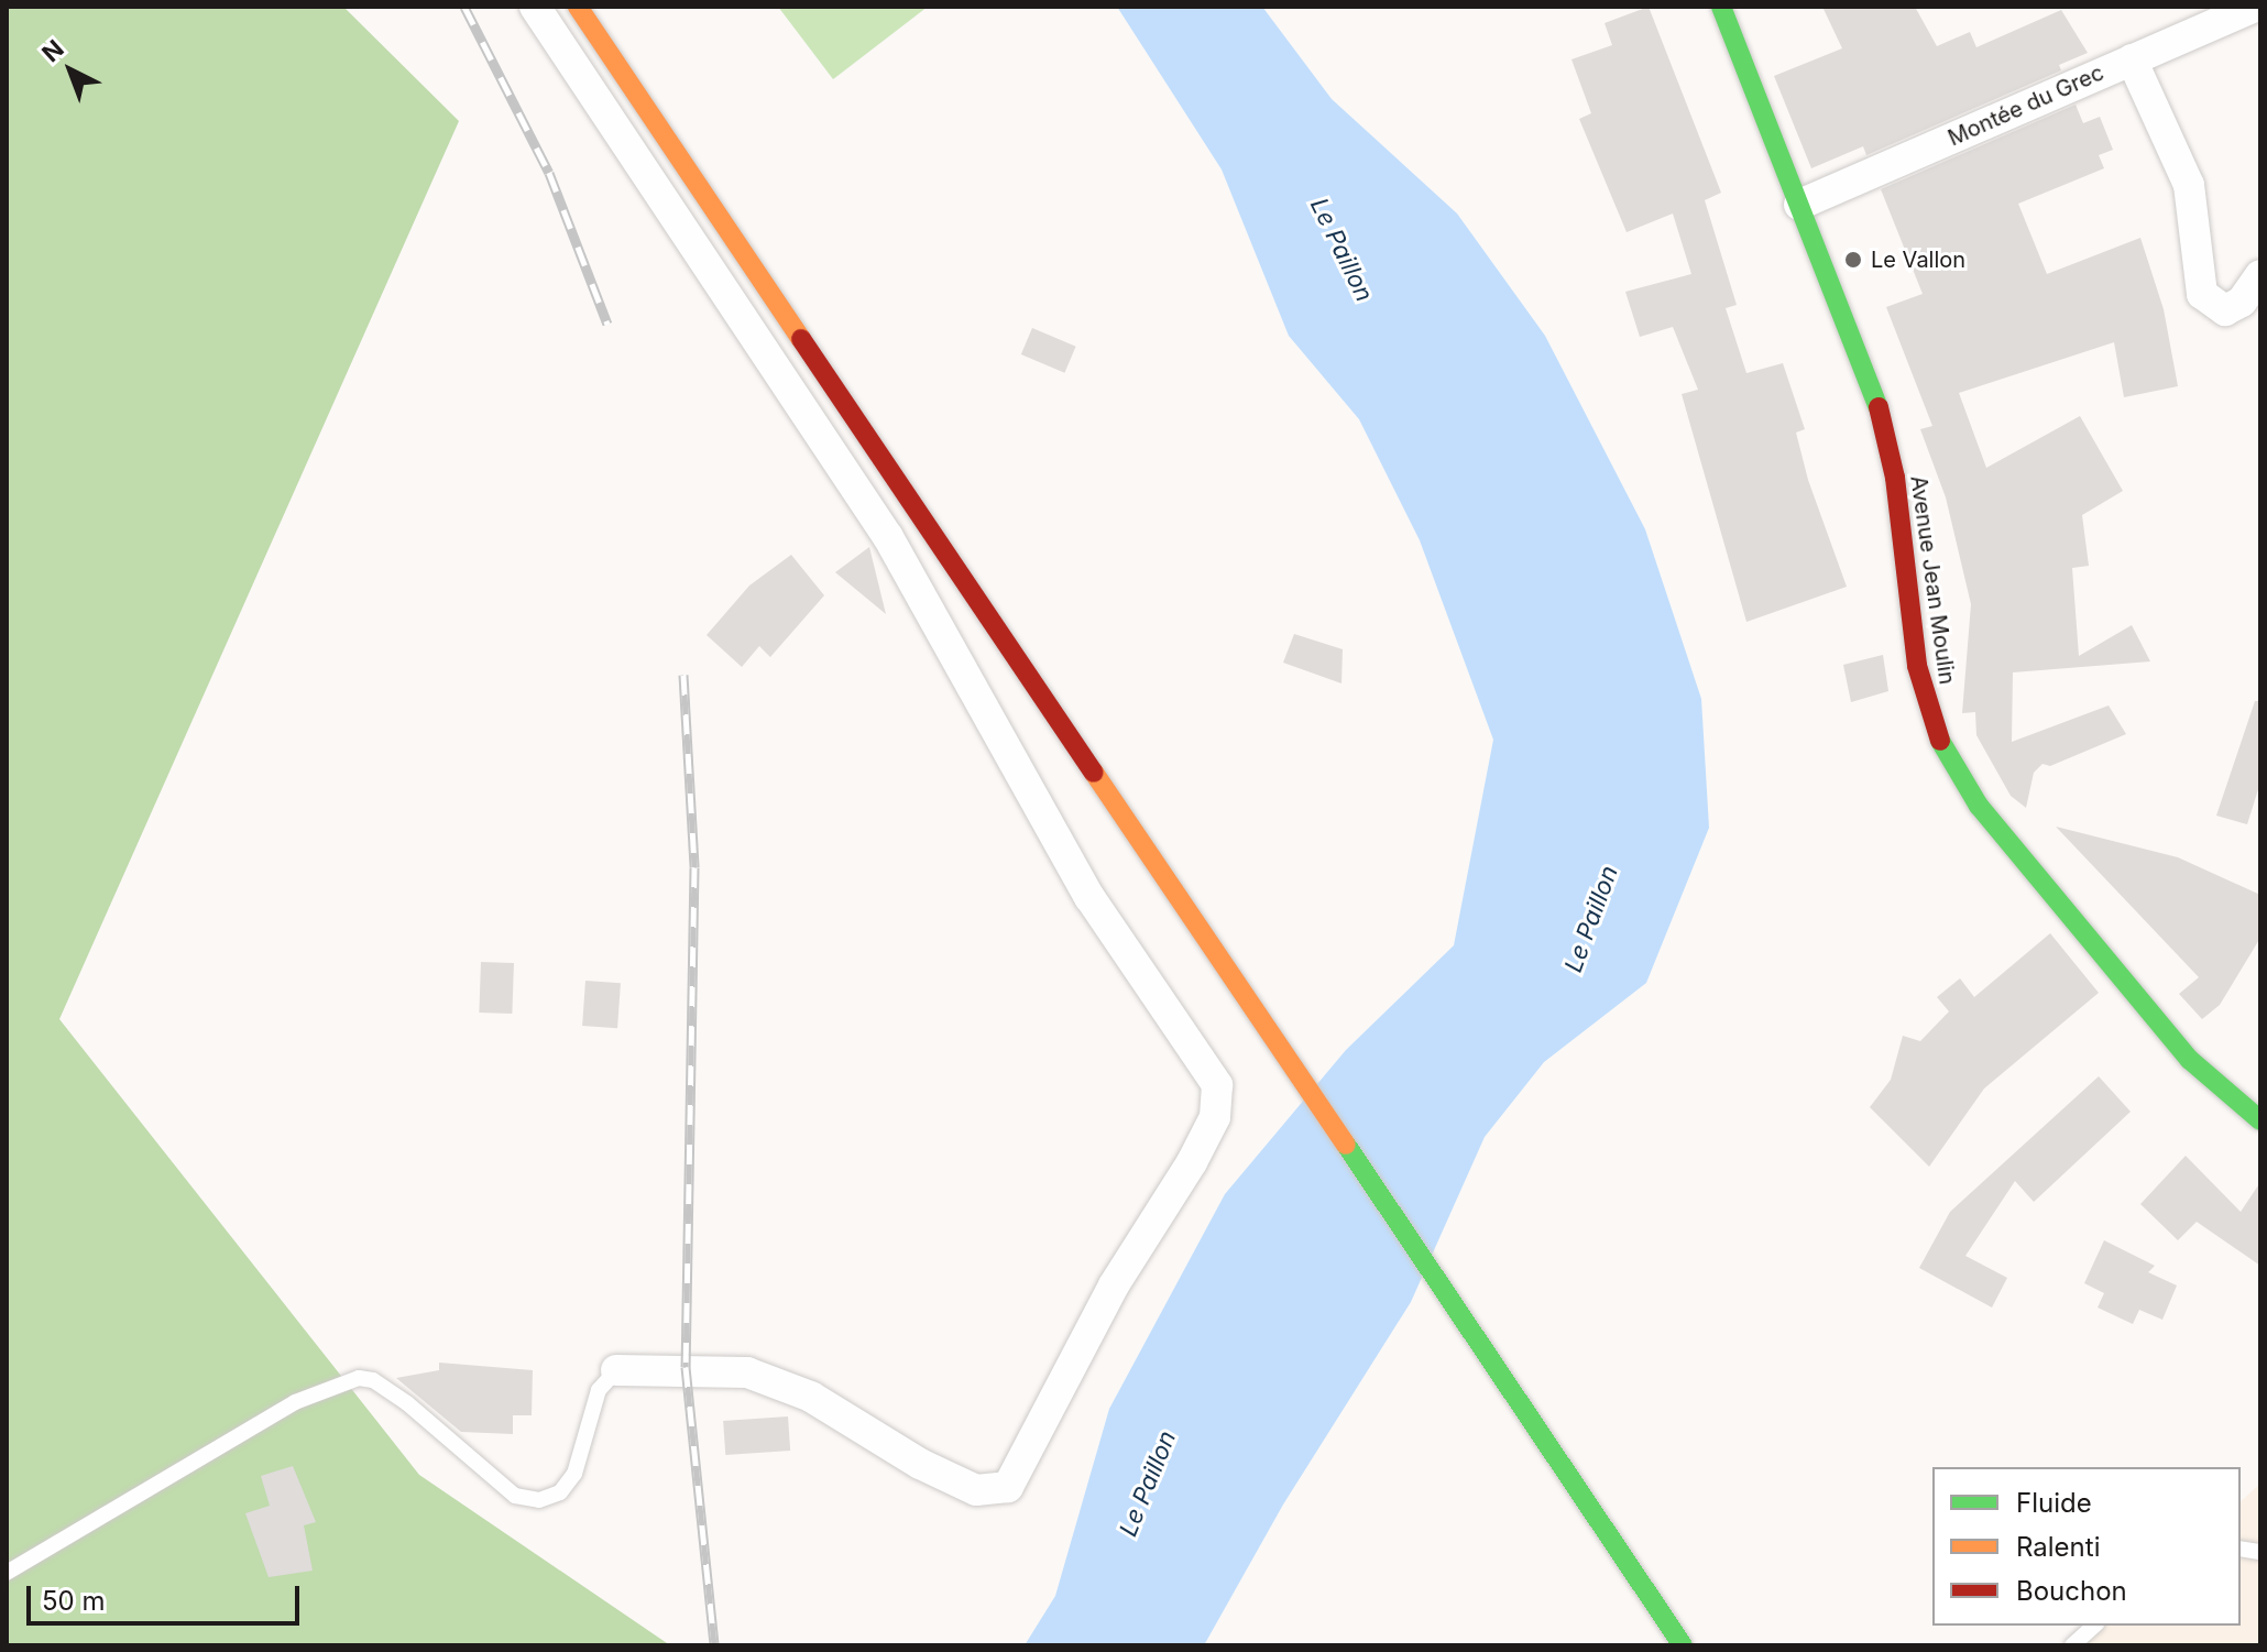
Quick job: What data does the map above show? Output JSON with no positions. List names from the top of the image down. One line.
{"streets":{"main road":["Avenue Jean Moulin"],"street":["Montée du Grec"]},"crossings":[["Montée du Grec","Avenue Jean Moulin"]],"water":["Le Paillon"],"places":["Le Vallon"],"legend":["Fluide","Ralenti","Bouchon"],"scale_bar":"50 m","north":"top left"}
